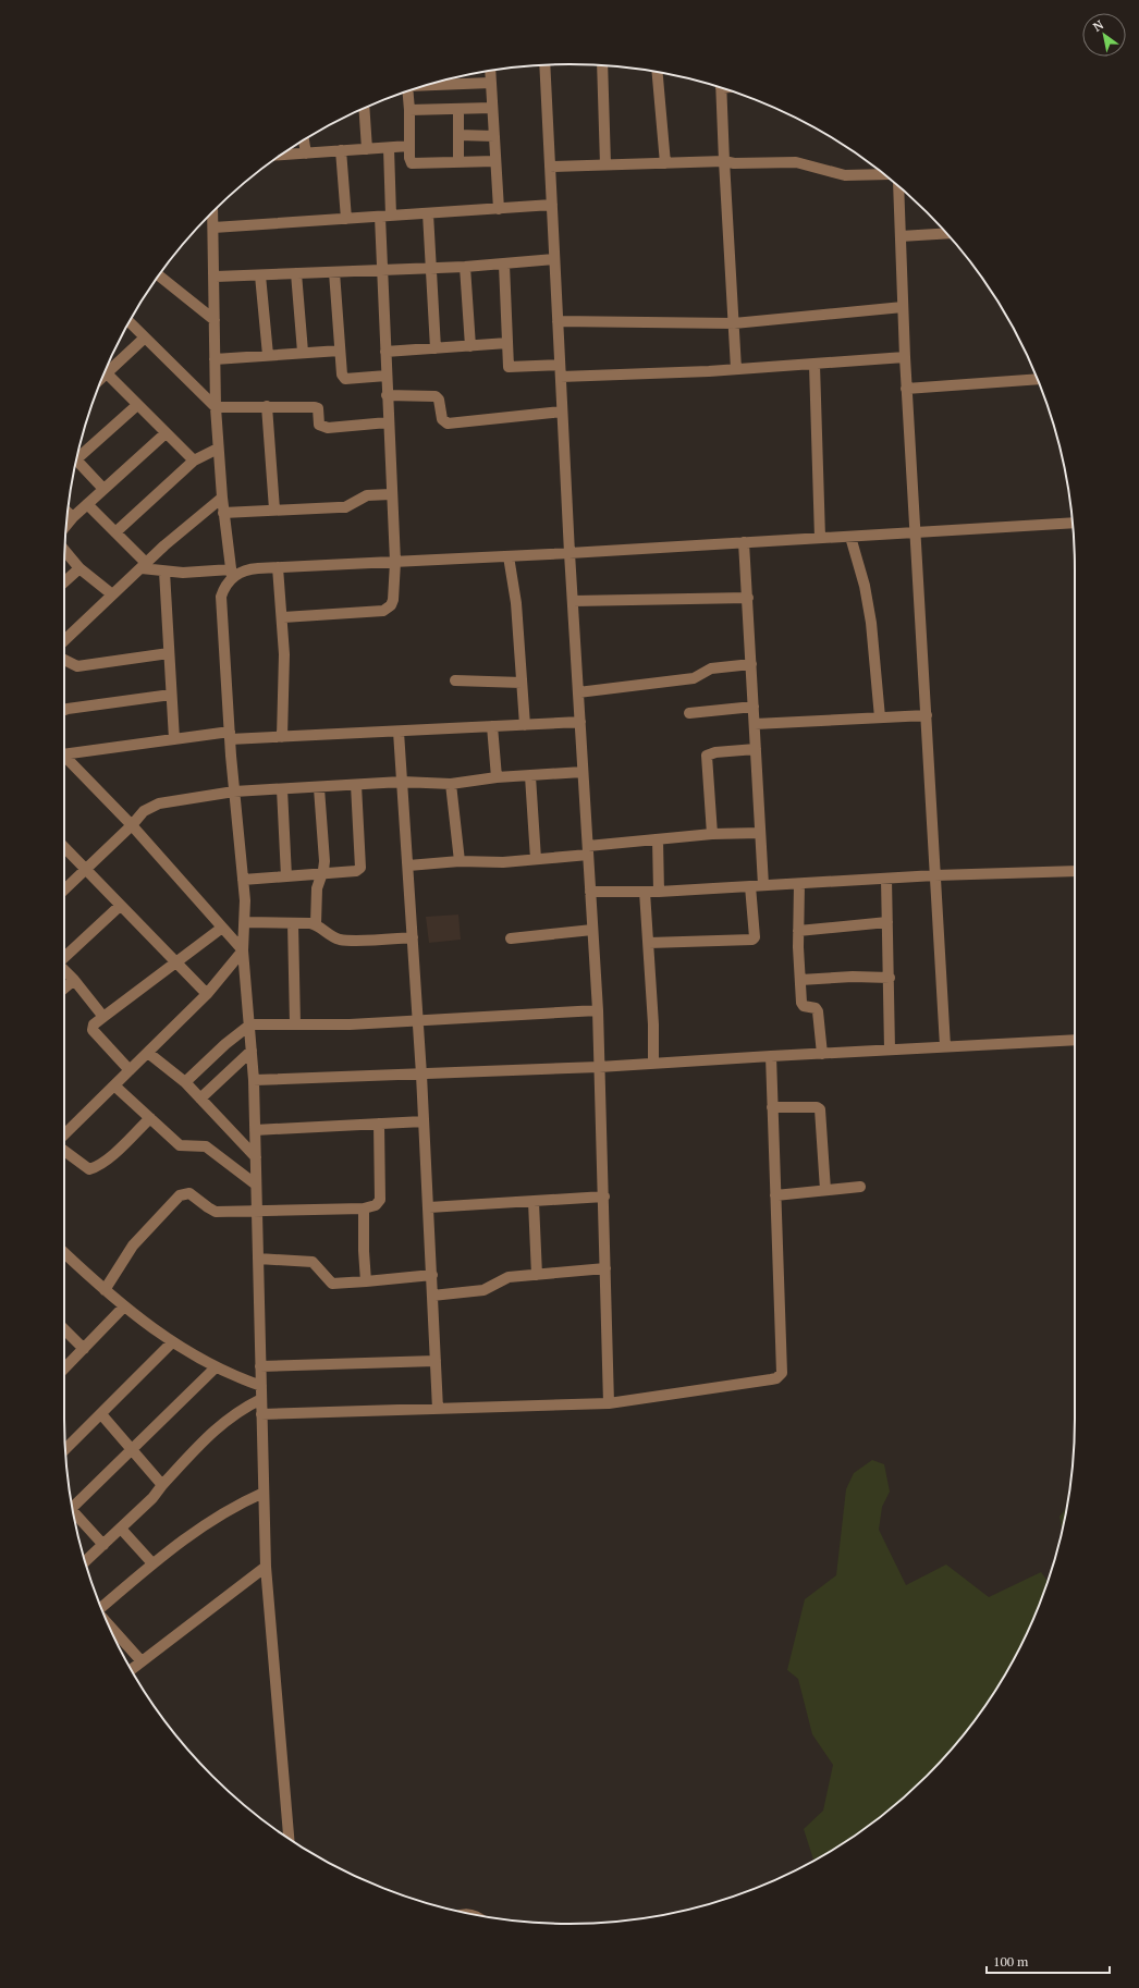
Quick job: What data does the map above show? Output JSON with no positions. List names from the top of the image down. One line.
{"scale_bar":"100 m","north":"top left"}
